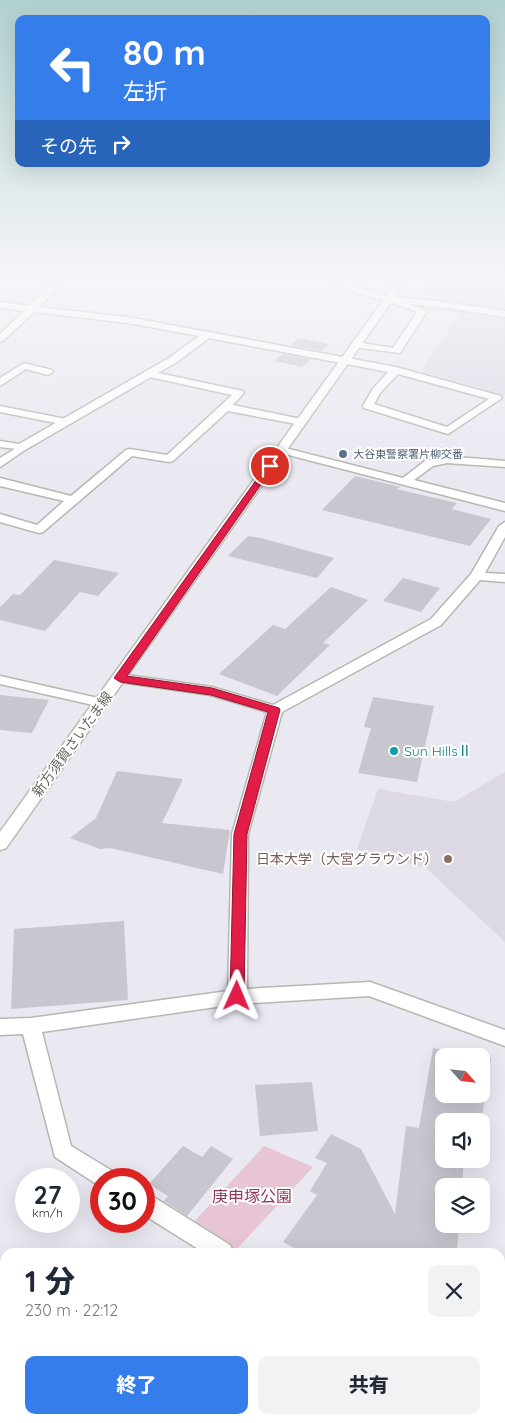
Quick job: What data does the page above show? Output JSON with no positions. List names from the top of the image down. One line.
{"streets":{"street":["新方須賀さいたま線"]},"parks":["庚申塚公園"],"places":["大谷東警察署片柳交番","Sun HillsⅡ","日本大学（大宮グラウンド）"],"north":"bottom right","page":{"turn":["80 m","左折"],"then":"その先","speed":"27 km/h","limit":"30","heading":["1 分","230 m · 22:12"],"buttons":["終了","共有"]}}
